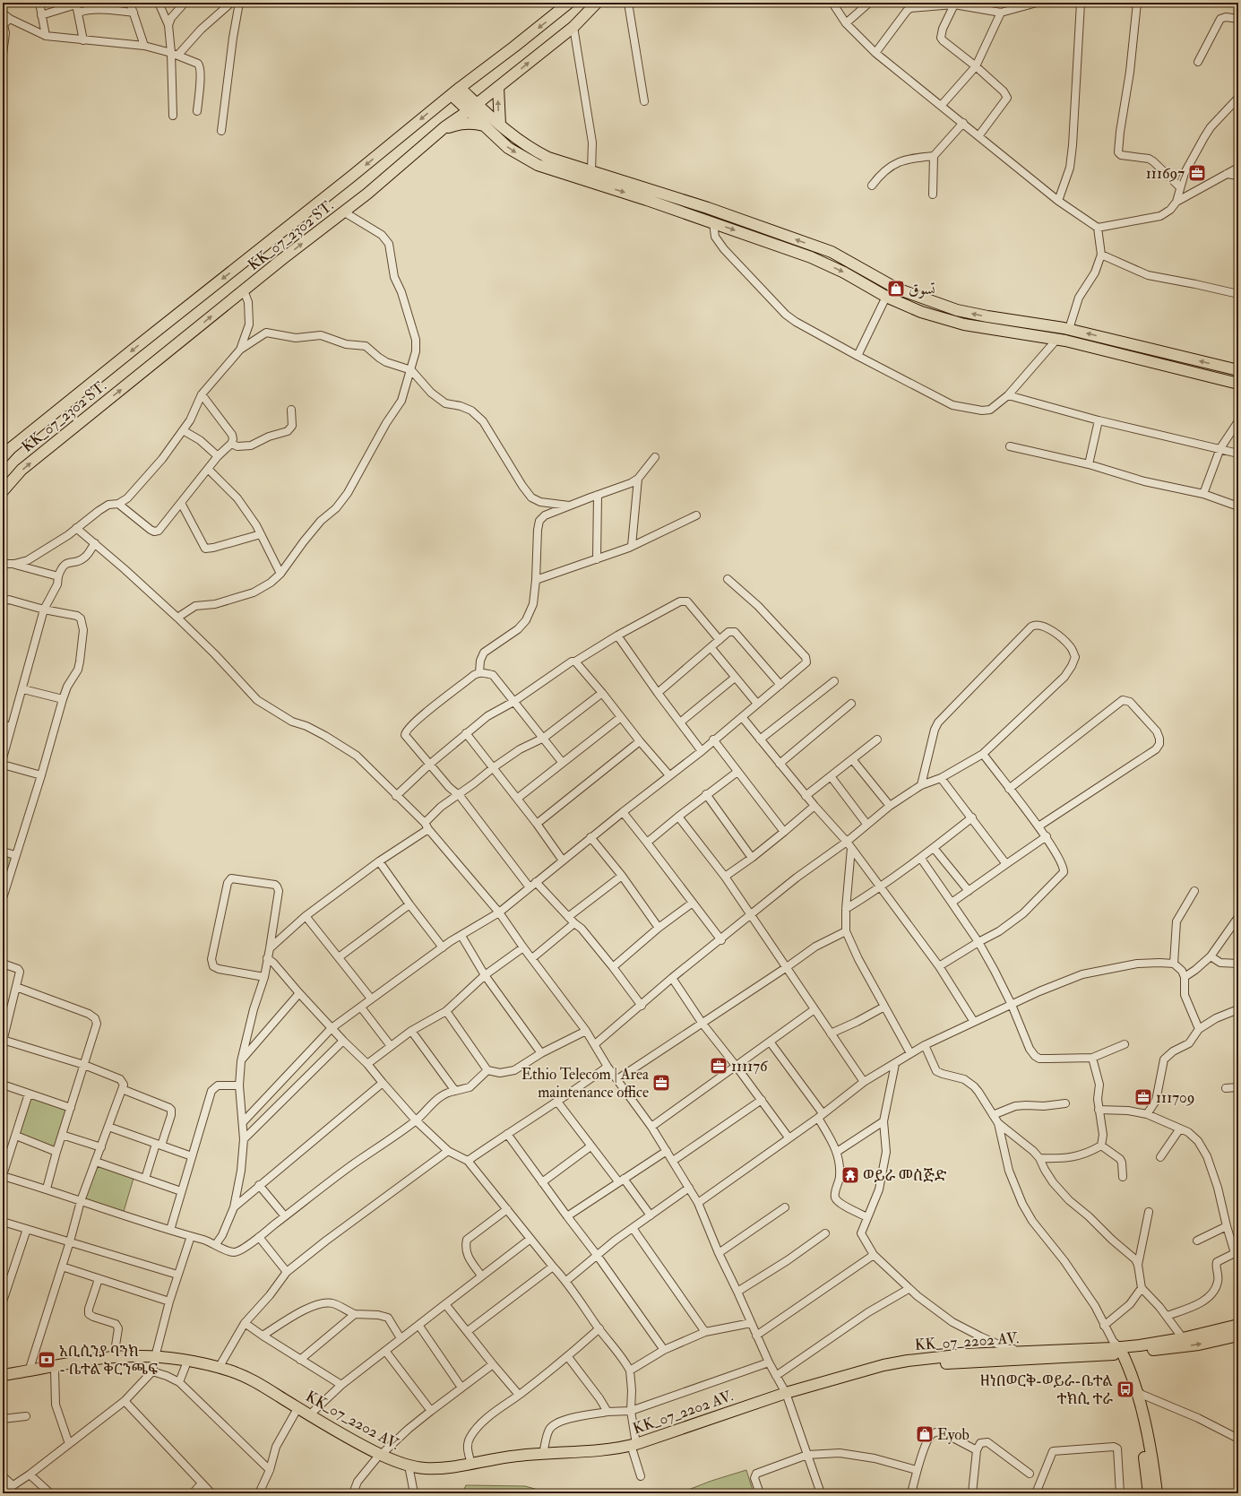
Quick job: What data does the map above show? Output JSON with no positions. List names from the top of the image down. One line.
{"streets":{"main road":["KK_07_2302 ST.","KK_07_2202 AV."]},"places":{"office":["111697","111176","Ethio Telecom | Area maintenance office","111709"],"shop":["تسوق","Eyob"],"temple":["ወይራ መስጅድ"],"bank":["አቢሲንያ ባንክ - ቤተል ቅርንጫፍ"],"bus stop":["ዘነበወርቅ-ወይራ-ቤተል ተክሲ ተራ"]}}
